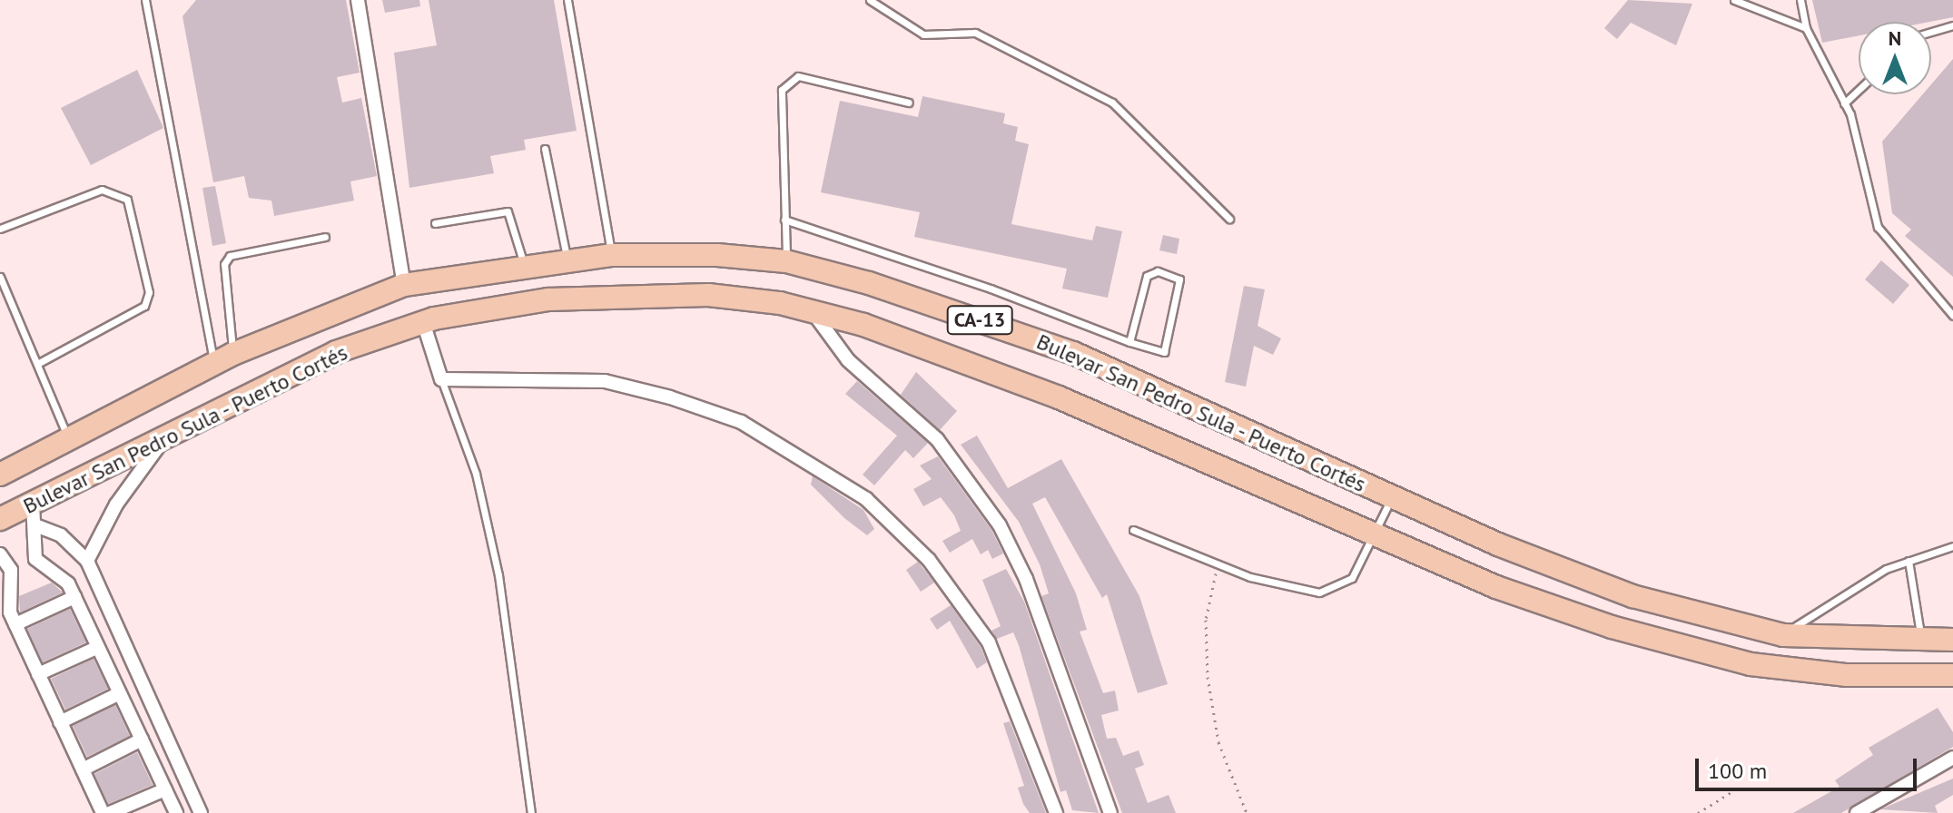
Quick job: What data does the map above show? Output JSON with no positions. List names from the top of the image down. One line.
{"streets":{"highway":["CA-13","Bulevar San Pedro Sula - Puerto Cortés"]},"scale_bar":"100 m","north":"top"}
